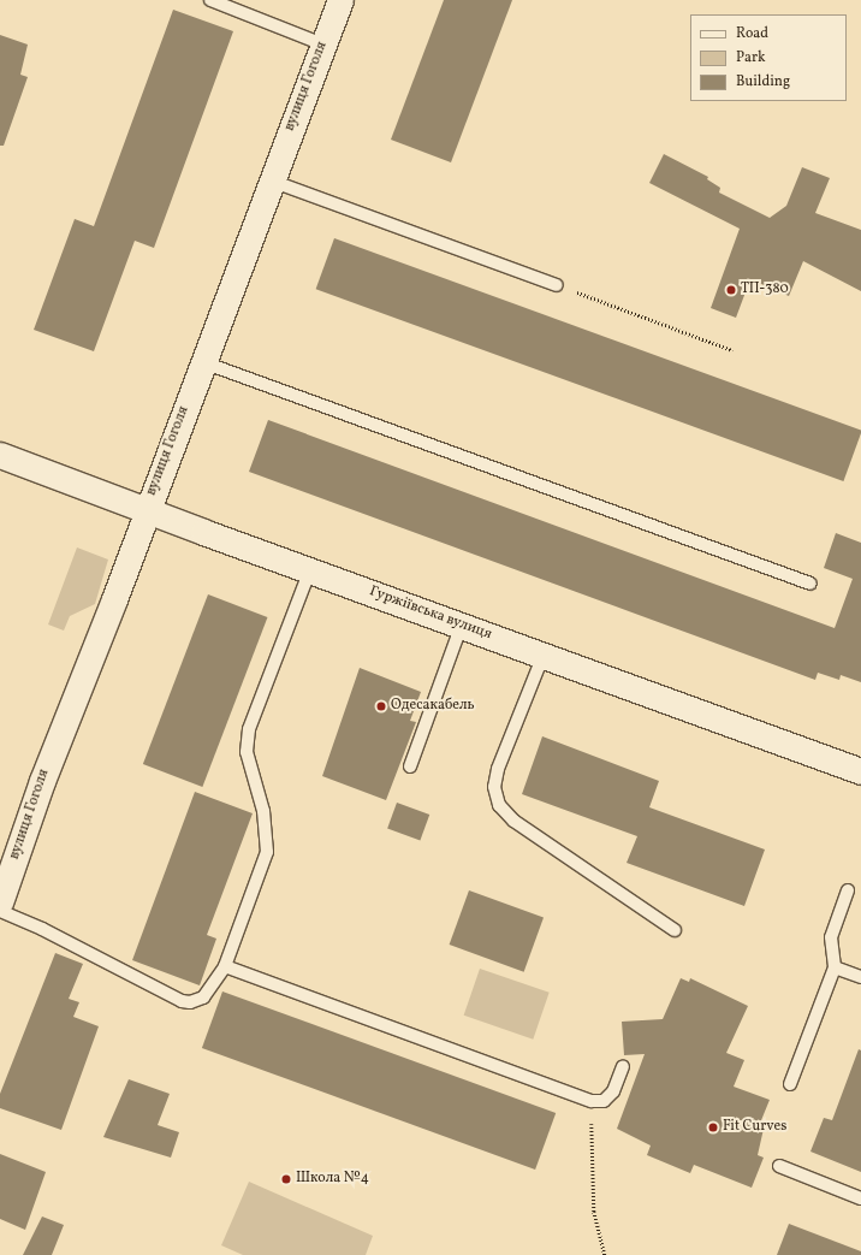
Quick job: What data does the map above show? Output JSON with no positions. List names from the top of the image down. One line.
{"streets":{"street":["вулиця Гоголя","Гуржіївська вулиця"]},"crossings":[["вулиця Гоголя","Гуржіївська вулиця"]],"places":["ТП-380","Одесакабель","Fit Curves","Школа №4"],"legend":["Road","Park","Building"]}
